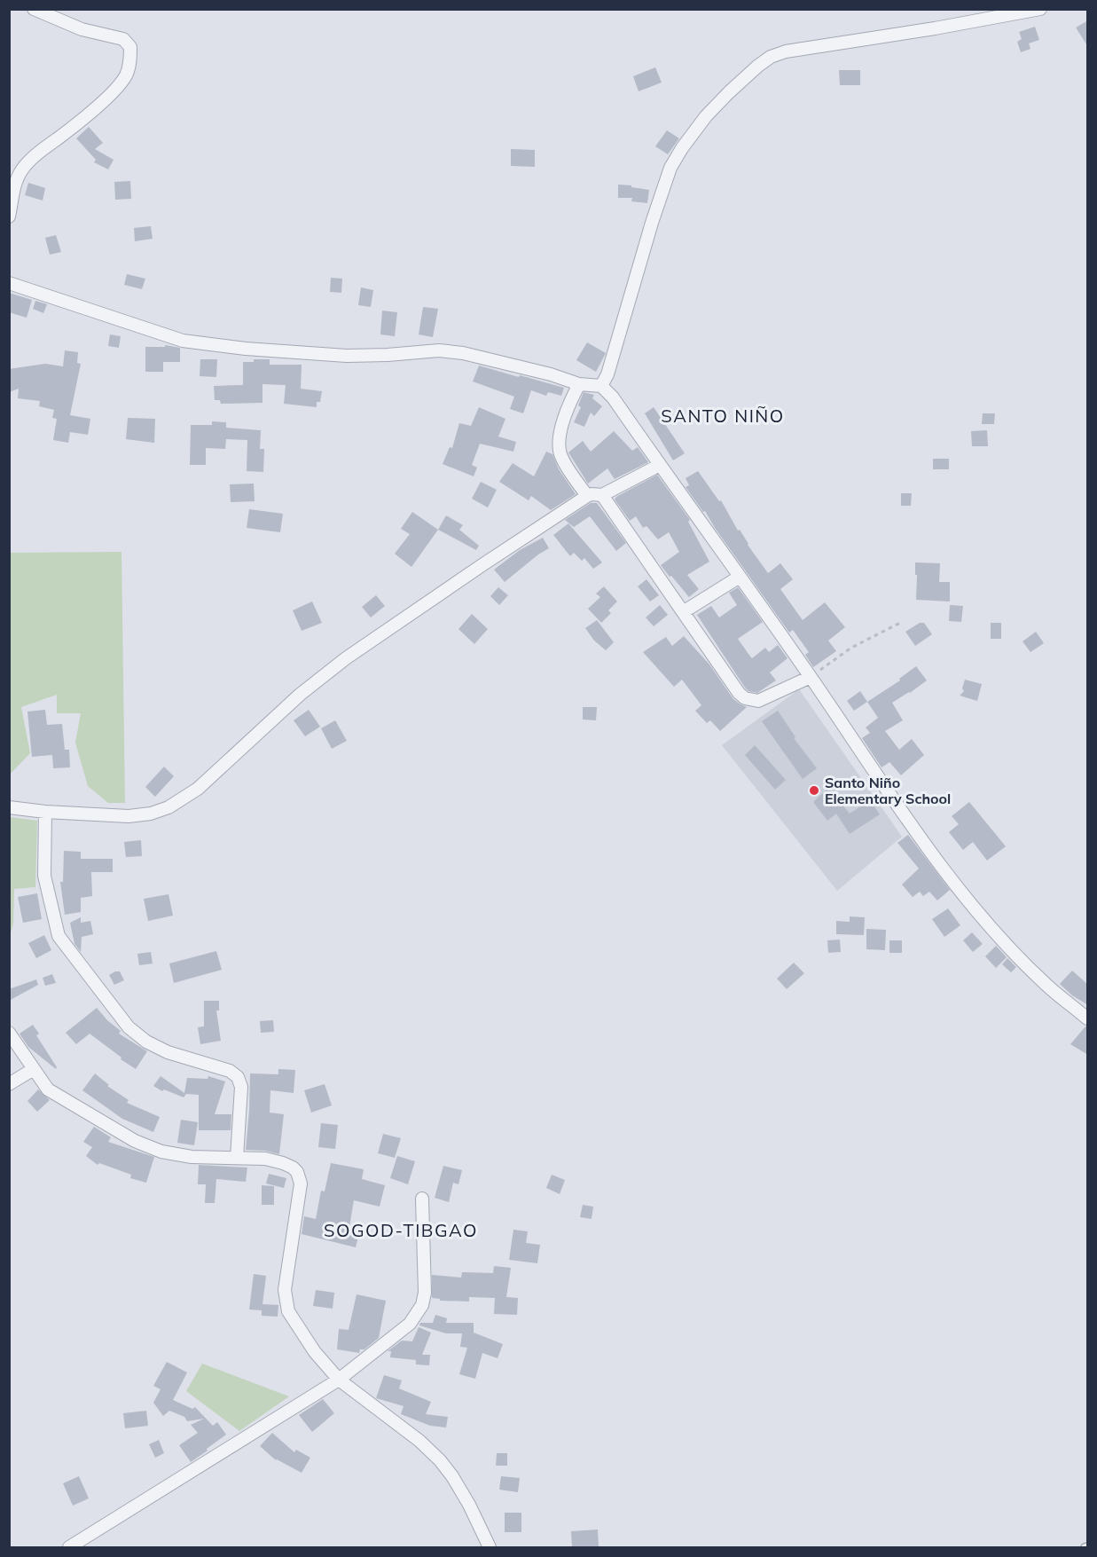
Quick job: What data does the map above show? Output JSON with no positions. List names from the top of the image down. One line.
{"districts":["SANTO NIÑO","SOGOD-TIBGAO"],"places":["Santo Niño Elementary School"]}
